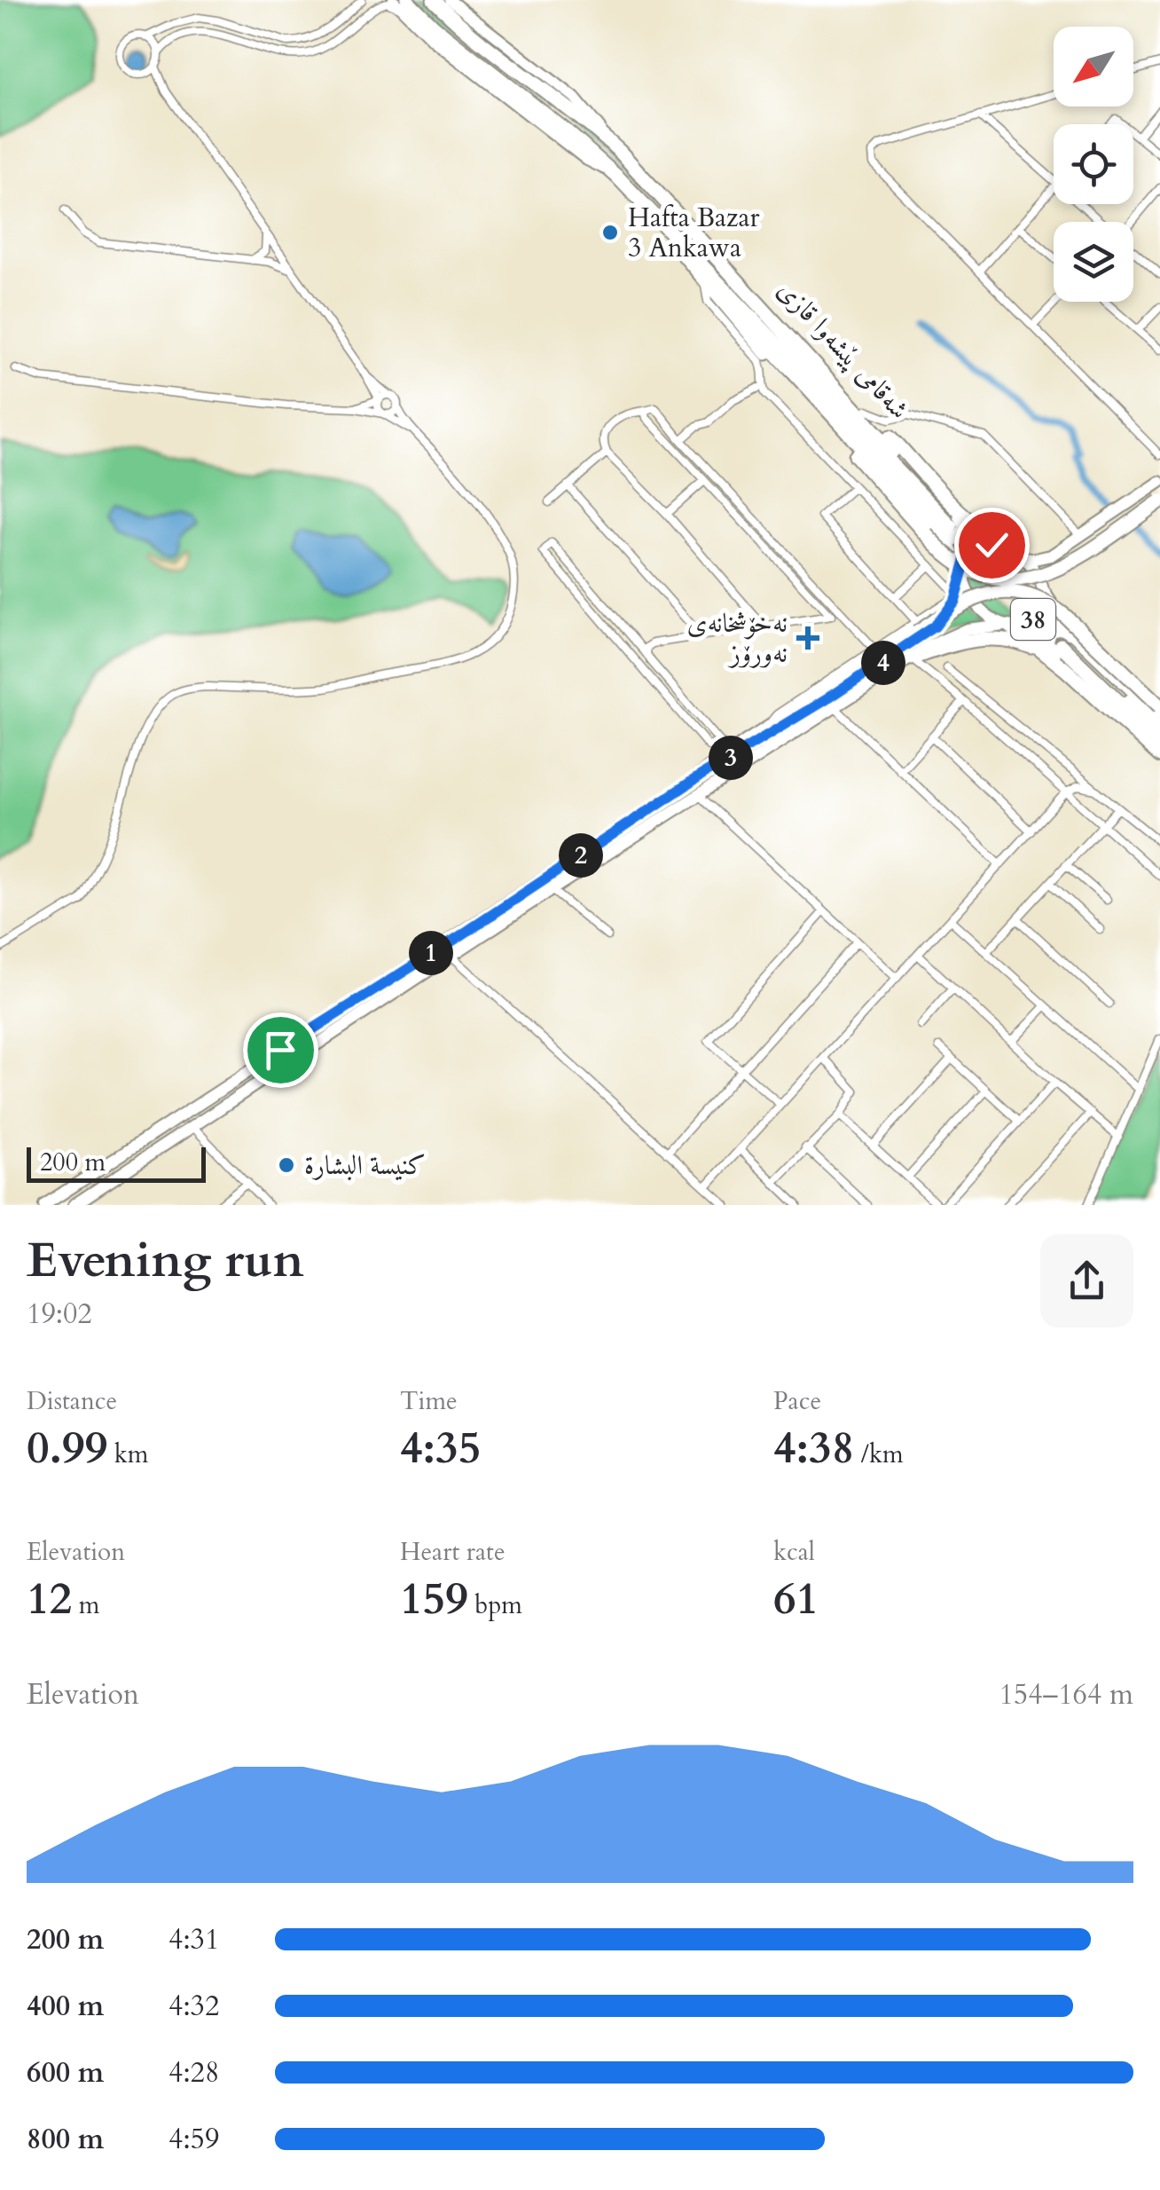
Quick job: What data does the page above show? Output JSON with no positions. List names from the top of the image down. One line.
{"streets":{"highway":["شەقامی پێشەوا قازی"],"main road":["38"]},"crossings":[["شەقامی پێشەوا قازی","38"]],"places":{"other":["Hafta Bazar 3 Ankawa","كنيسة البشارة"],"health":["نەخۆشخانەی نەورۆز"]},"scale_bar":"200 m","north":"bottom left","page":{"pins":["4","3","2","1"],"scale":"200 m","heading":["Evening run","19:02"],"stats":[["Distance","0.99 km"],["Time","4:35"],["Pace","4:38 /km"],["Elevation","12 m"],["Heart rate","159 bpm"],["kcal","61"]],"chart":["Elevation","154–164 m"],"list":[{"name":"200 m","note":"4:31"},{"name":"400 m","note":"4:32"},{"name":"600 m","note":"4:28"},{"name":"800 m","note":"4:59"}]}}
